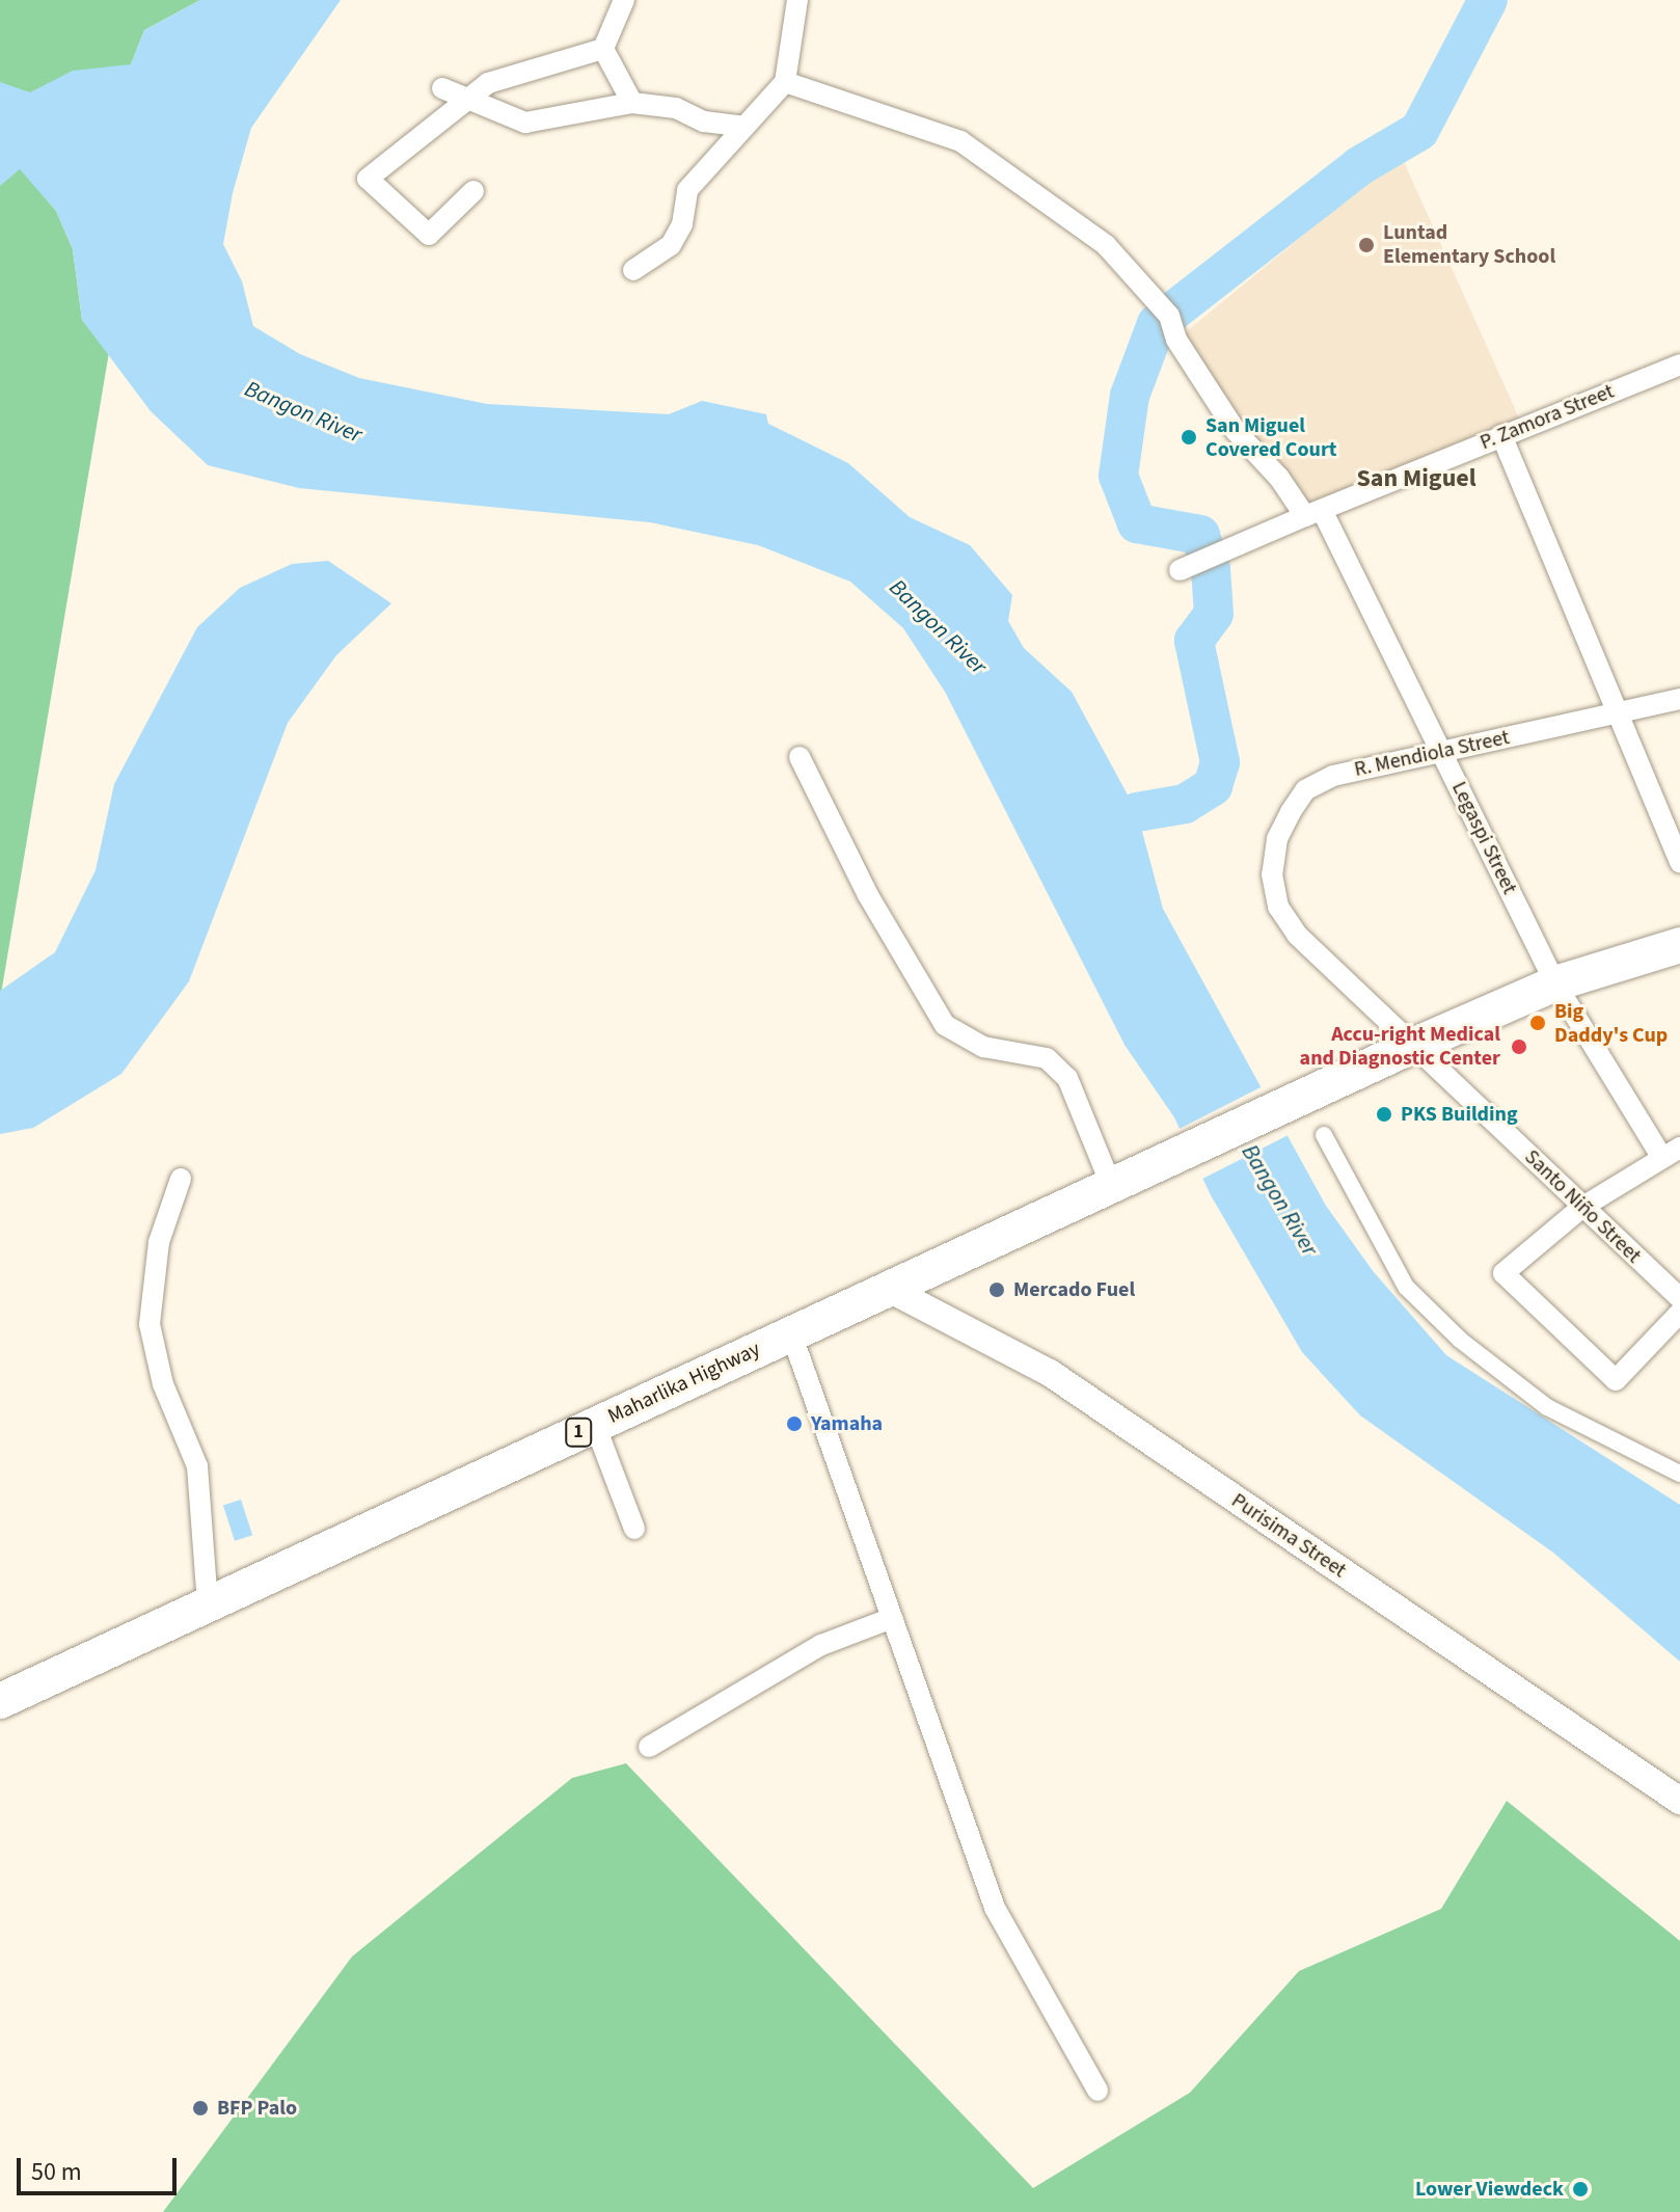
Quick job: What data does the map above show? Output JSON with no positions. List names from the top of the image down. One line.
{"streets":{"highway":["Maharlika Highway","1"],"street":["P. Zamora Street","R. Mendiola Street","Legaspi Street","Santo Niño Street","Purisima Street"]},"crossings":[["P. Zamora Street","Legaspi Street"],["R. Mendiola Street","Legaspi Street"],["R. Mendiola Street","Santo Niño Street"],["R. Mendiola Street","Maharlika Highway"],["R. Mendiola Street","1"],["Legaspi Street","1"],["Santo Niño Street","Maharlika Highway"],["Santo Niño Street","1"],["Maharlika Highway","1"],["Maharlika Highway","Purisima Street"]],"districts":["San Miguel"],"water":["Bangon River"],"places":["Luntad Elementary School","San Miguel Covered Court","Big Daddy's Cup","Accu-right Medical and Diagnostic Center","PKS Building","Mercado Fuel","Yamaha","BFP Palo","Lower Viewdeck"],"scale_bar":"50 m"}
